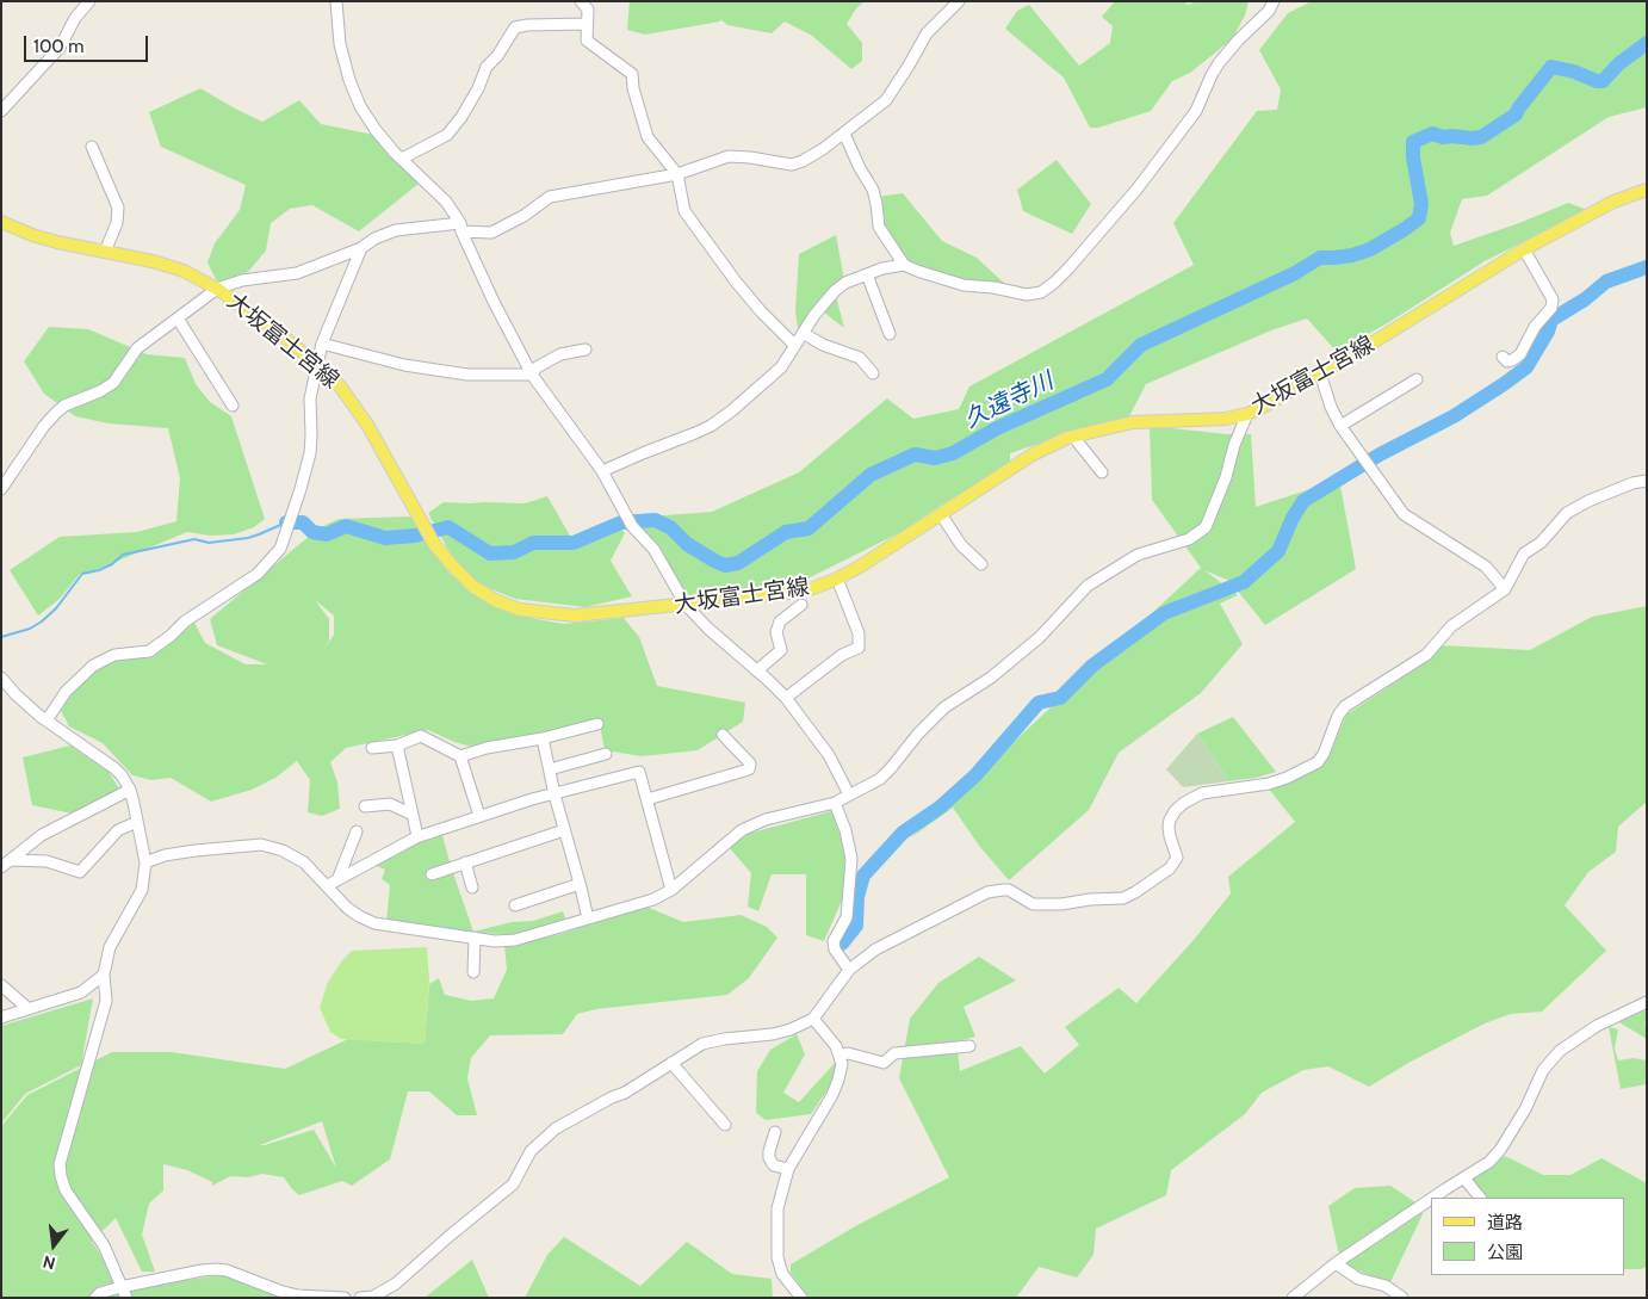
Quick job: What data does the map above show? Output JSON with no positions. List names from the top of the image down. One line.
{"streets":{"main road":["大坂富士宮線"]},"water":["久遠寺川"],"legend":["道路","公園"],"scale_bar":"100 m","north":"bottom"}
